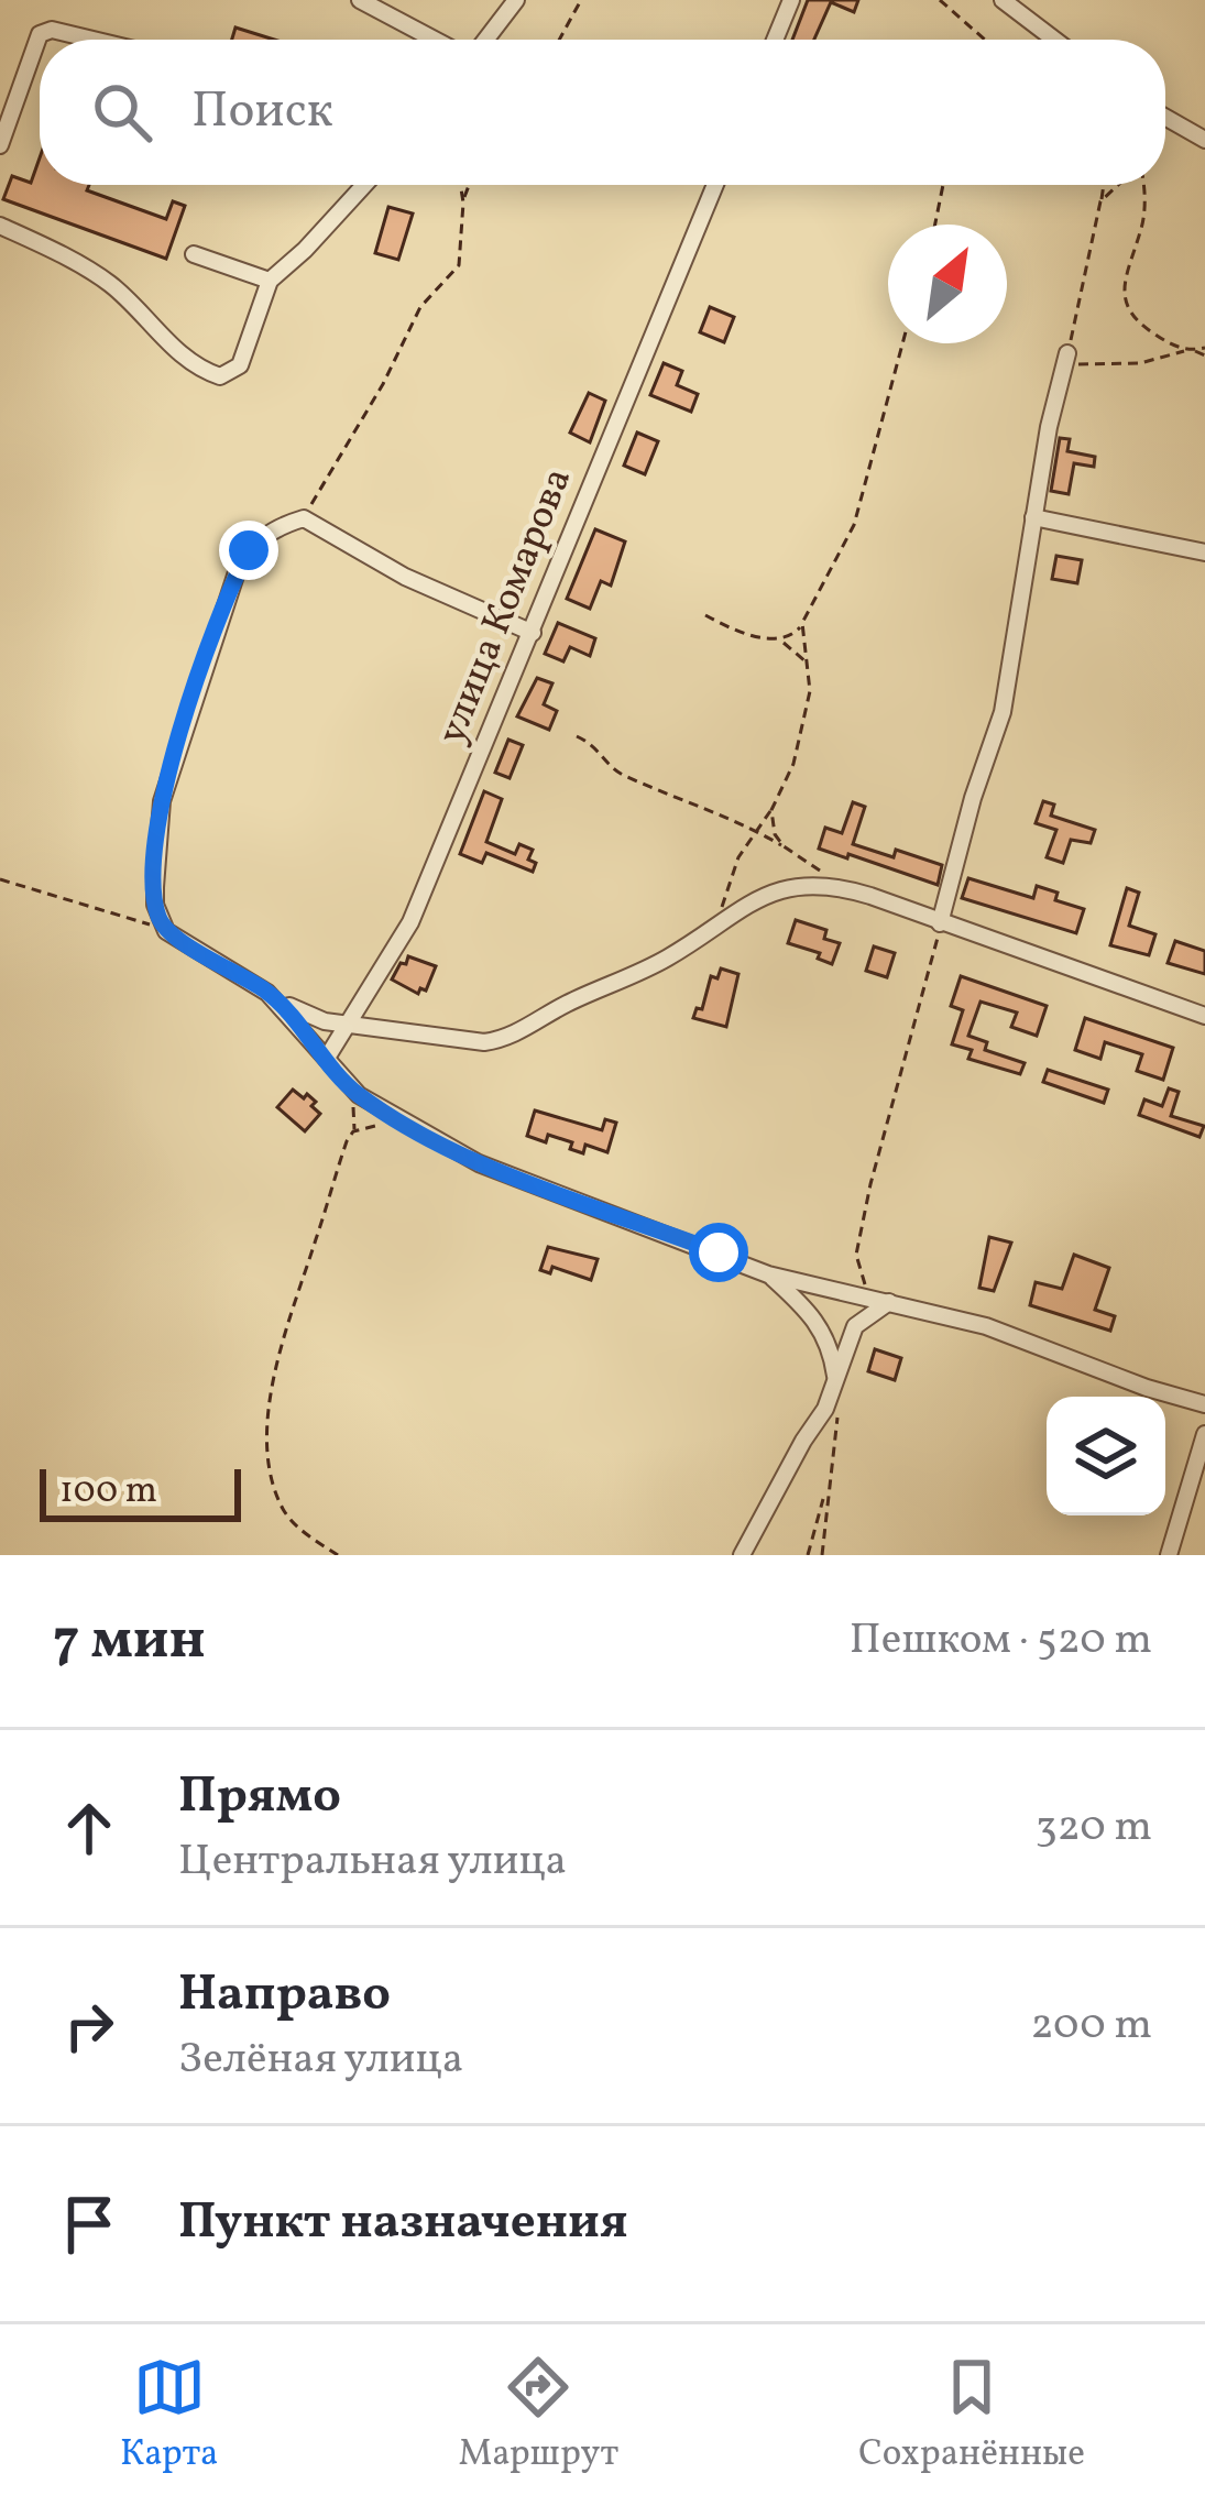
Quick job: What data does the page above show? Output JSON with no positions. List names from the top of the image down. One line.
{"streets":{"street":["улица Комарова"]},"scale_bar":"100 m","north":"top right","page":{"search":"Поиск","scale":"100 m","heading":["7 мин","Пешком · 520 m"],"list":[["Прямо","Центральная улица","320 m"],["Направо","Зелёная улица","200 m"],"Пункт назначения"],"nav":["Карта","Маршрут","Сохранённые"]}}
